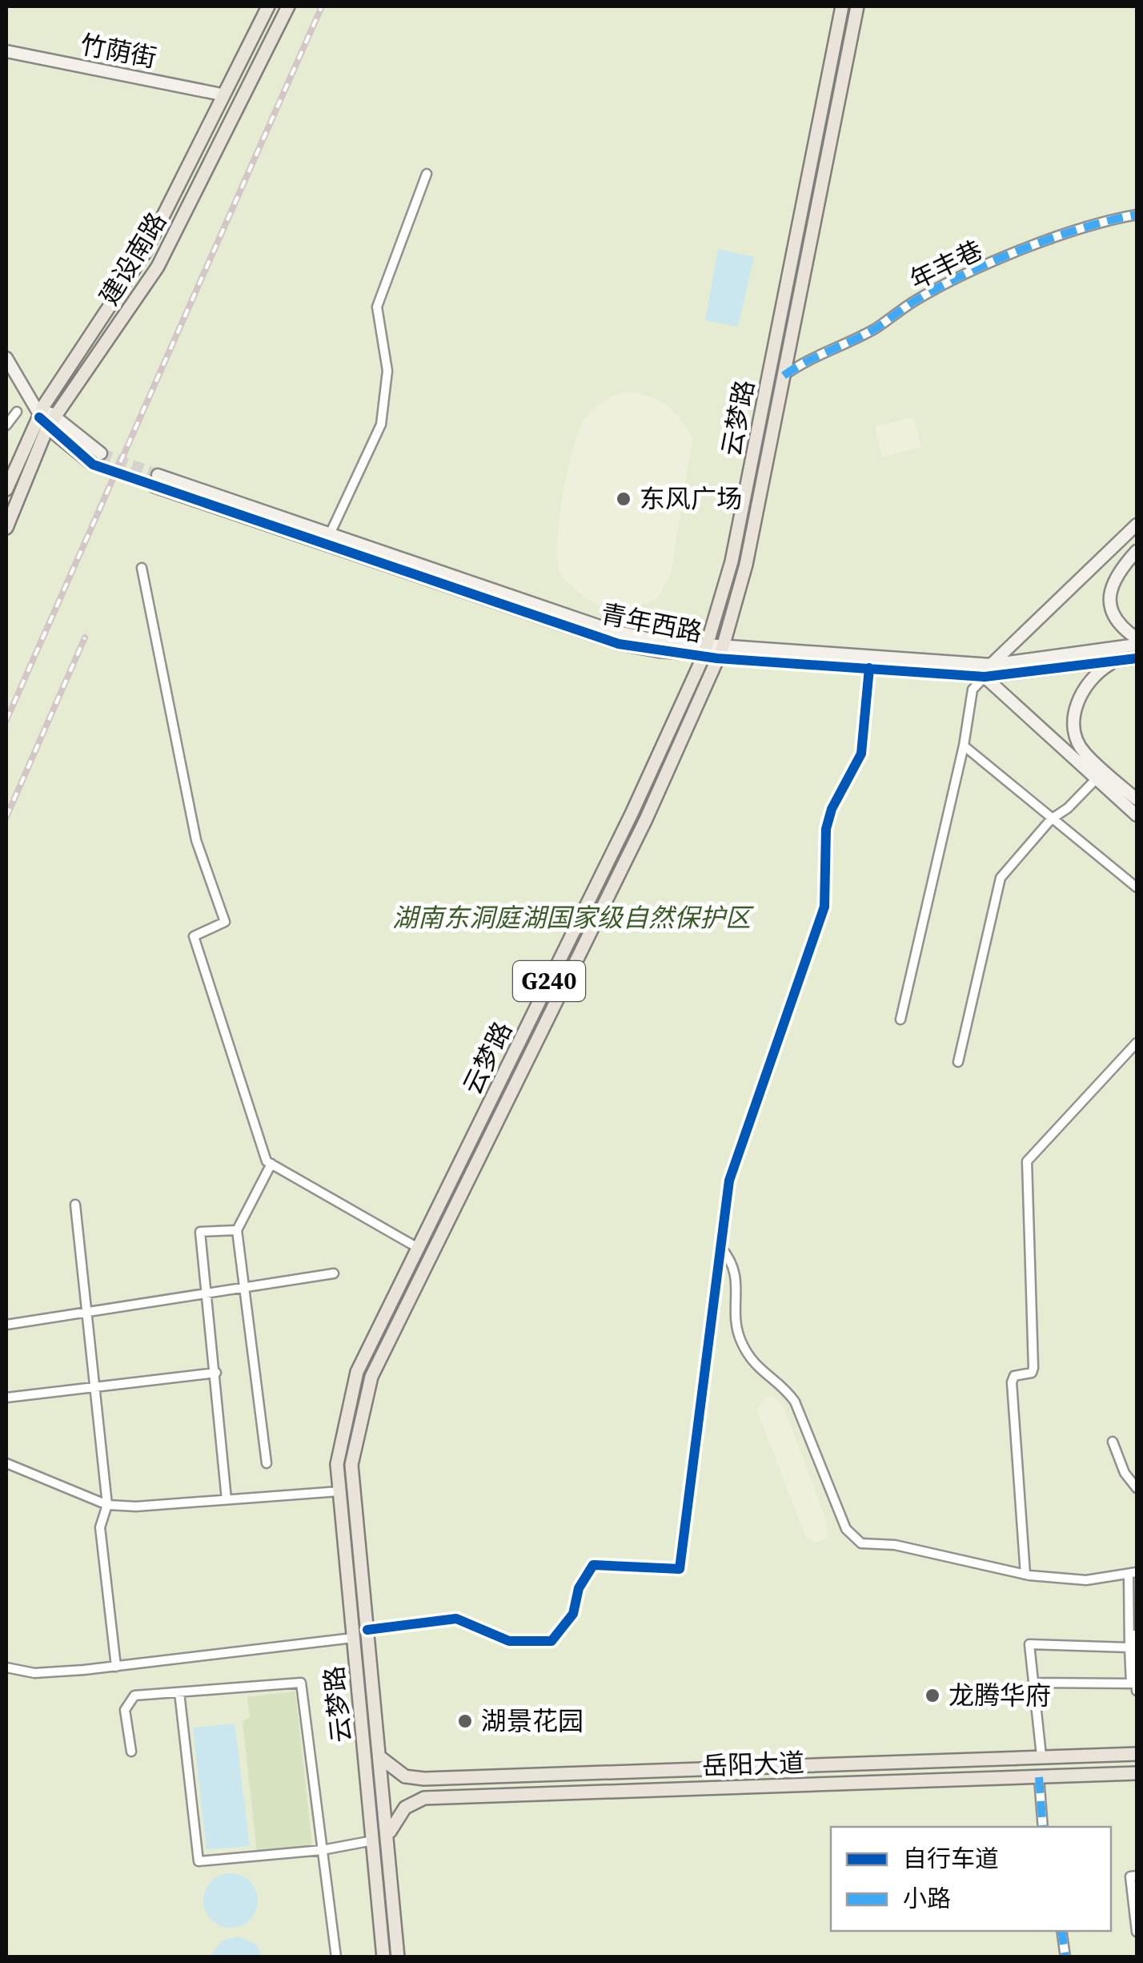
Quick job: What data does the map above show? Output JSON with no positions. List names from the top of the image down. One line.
{"streets":{"main road":["竹荫街","建设南路","云梦路","青年西路","G240","岳阳大道"],"street":["年丰巷"]},"crossings":[["竹荫街","建设南路"],["年丰巷","G240"],["云梦路","青年西路"],["青年西路","G240"],["G240","岳阳大道"]],"parks":["湖南东洞庭湖国家级自然保护区"],"places":["东风广场","龙腾华府","湖景花园"],"legend":["自行车道","小路"]}
